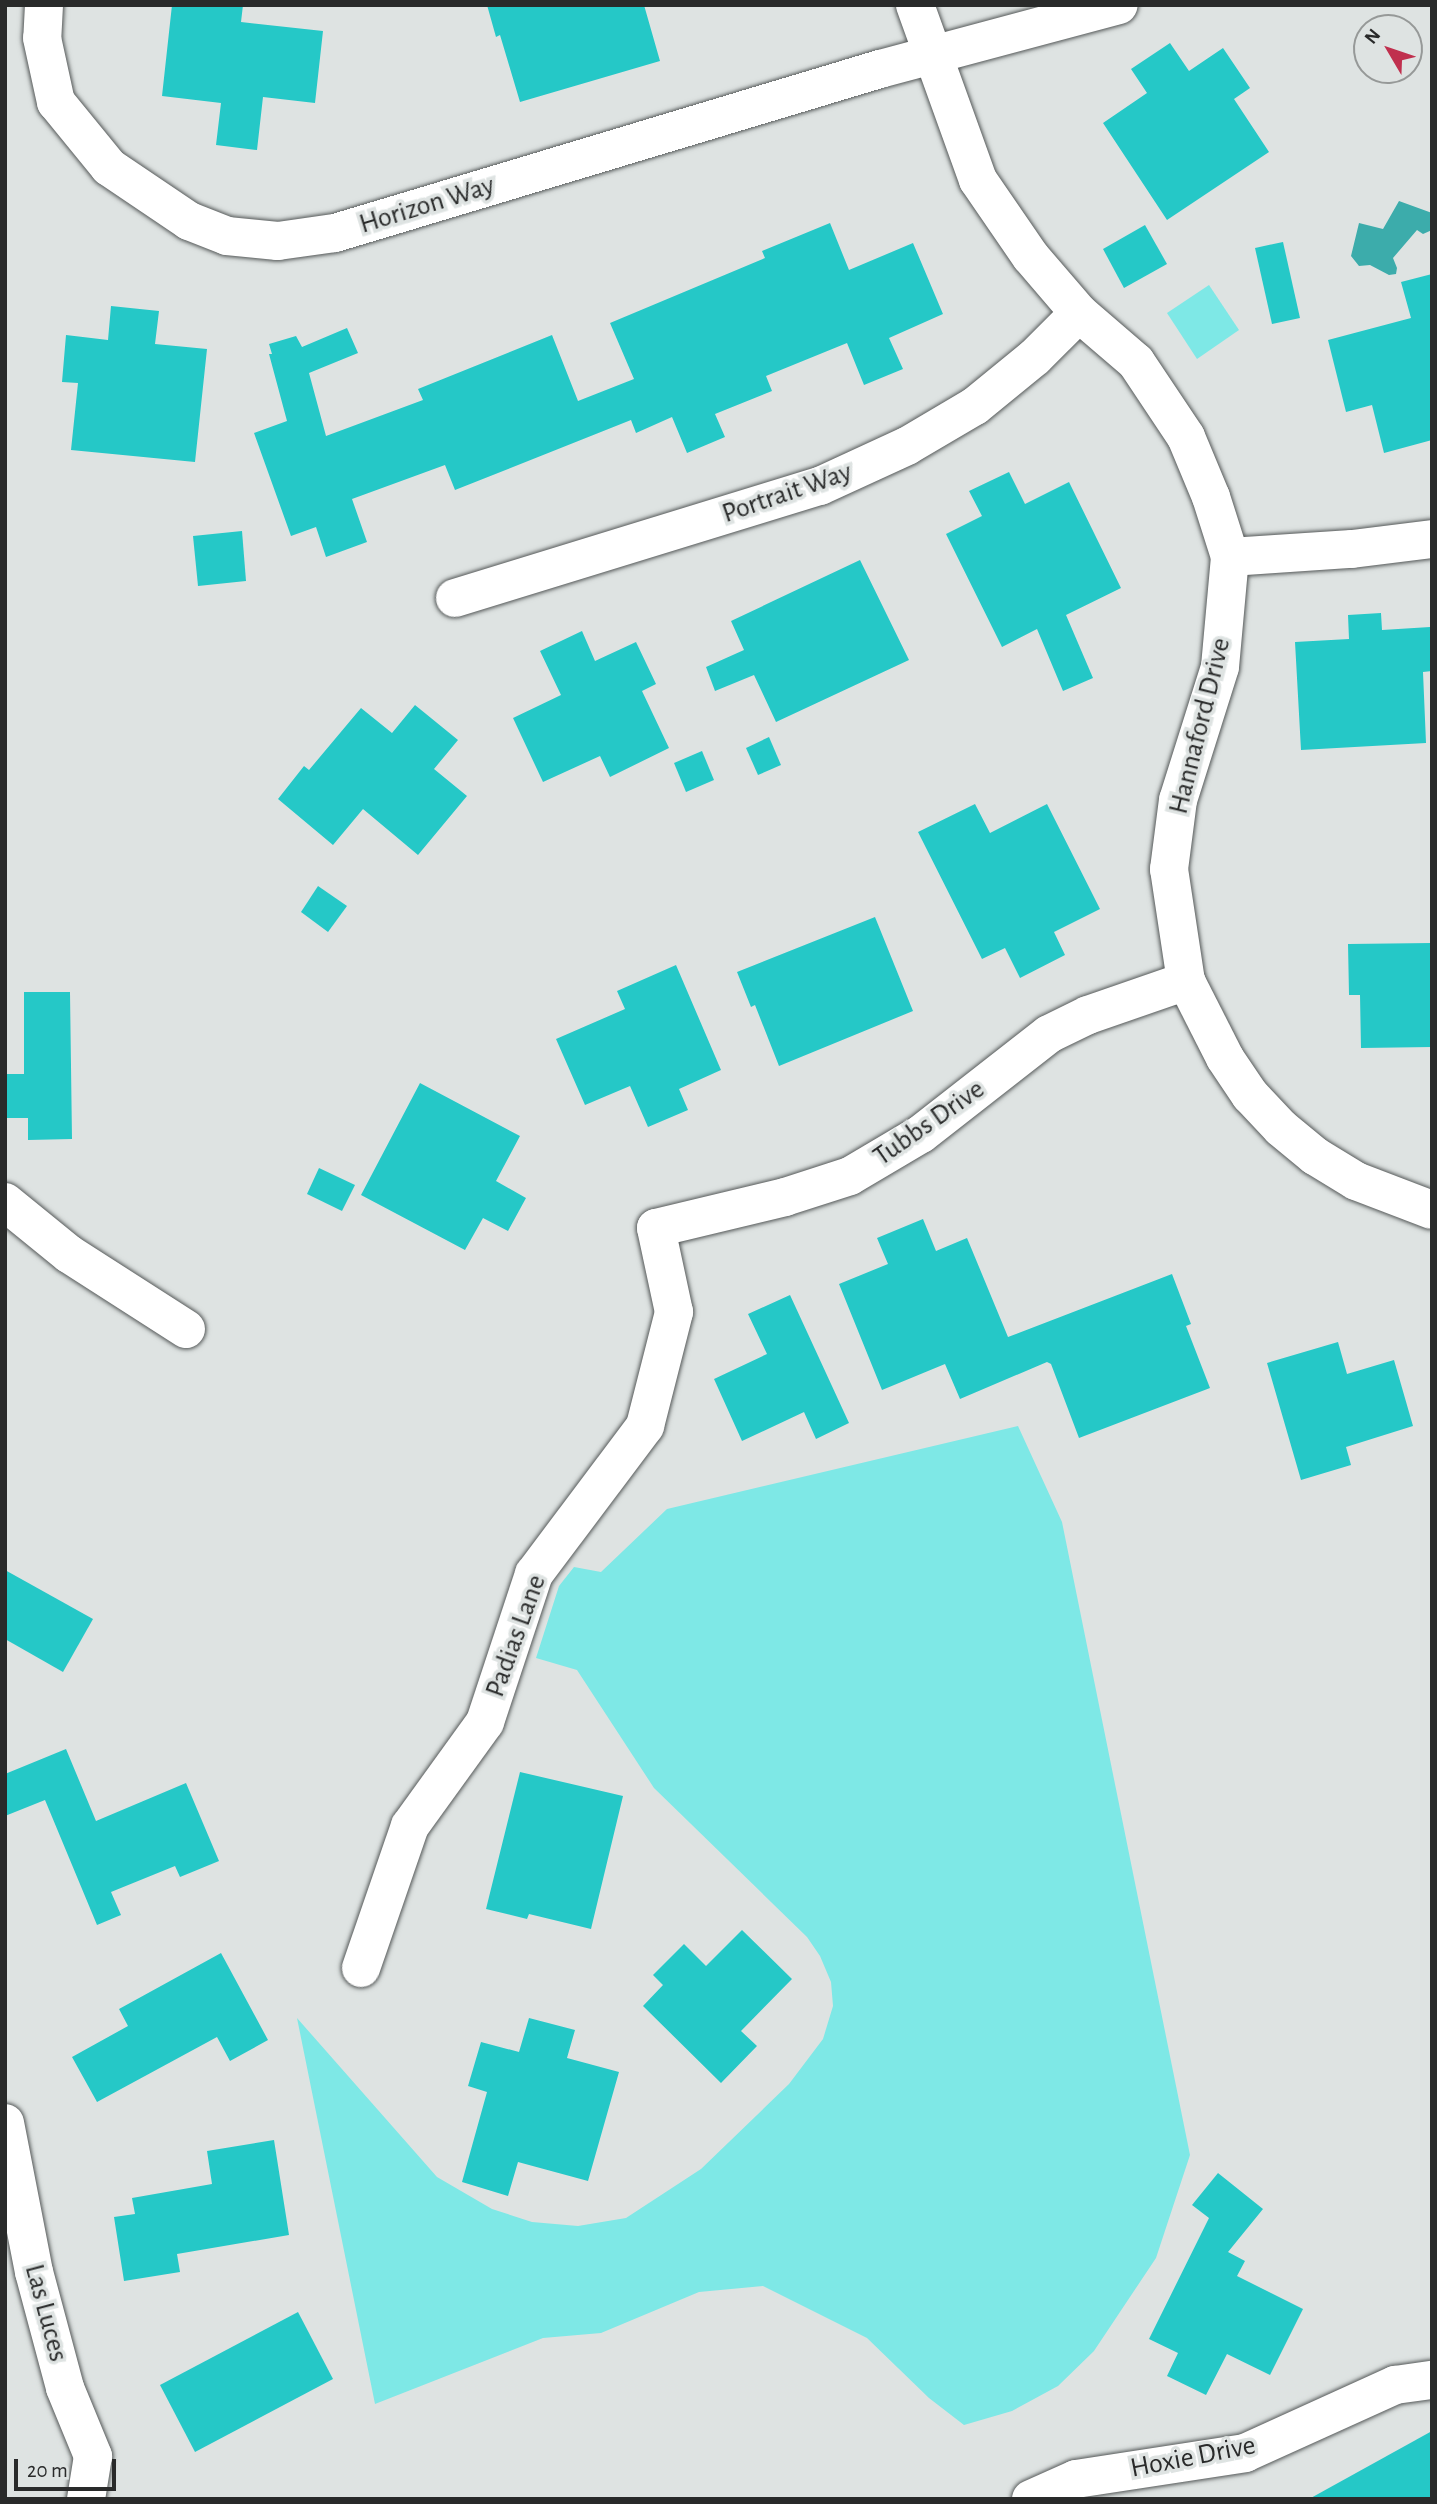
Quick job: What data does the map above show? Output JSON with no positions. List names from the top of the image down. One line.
{"streets":{"street":["Horizon Way","Portrait Way","Hannaford Drive","Tubbs Drive","Padias Lane","Las Luces","Hoxie Drive"]},"crossings":[["Horizon Way","Hannaford Drive"],["Portrait Way","Hannaford Drive"],["Hannaford Drive","Tubbs Drive"],["Tubbs Drive","Padias Lane"]],"scale_bar":"20 m","north":"top left"}
